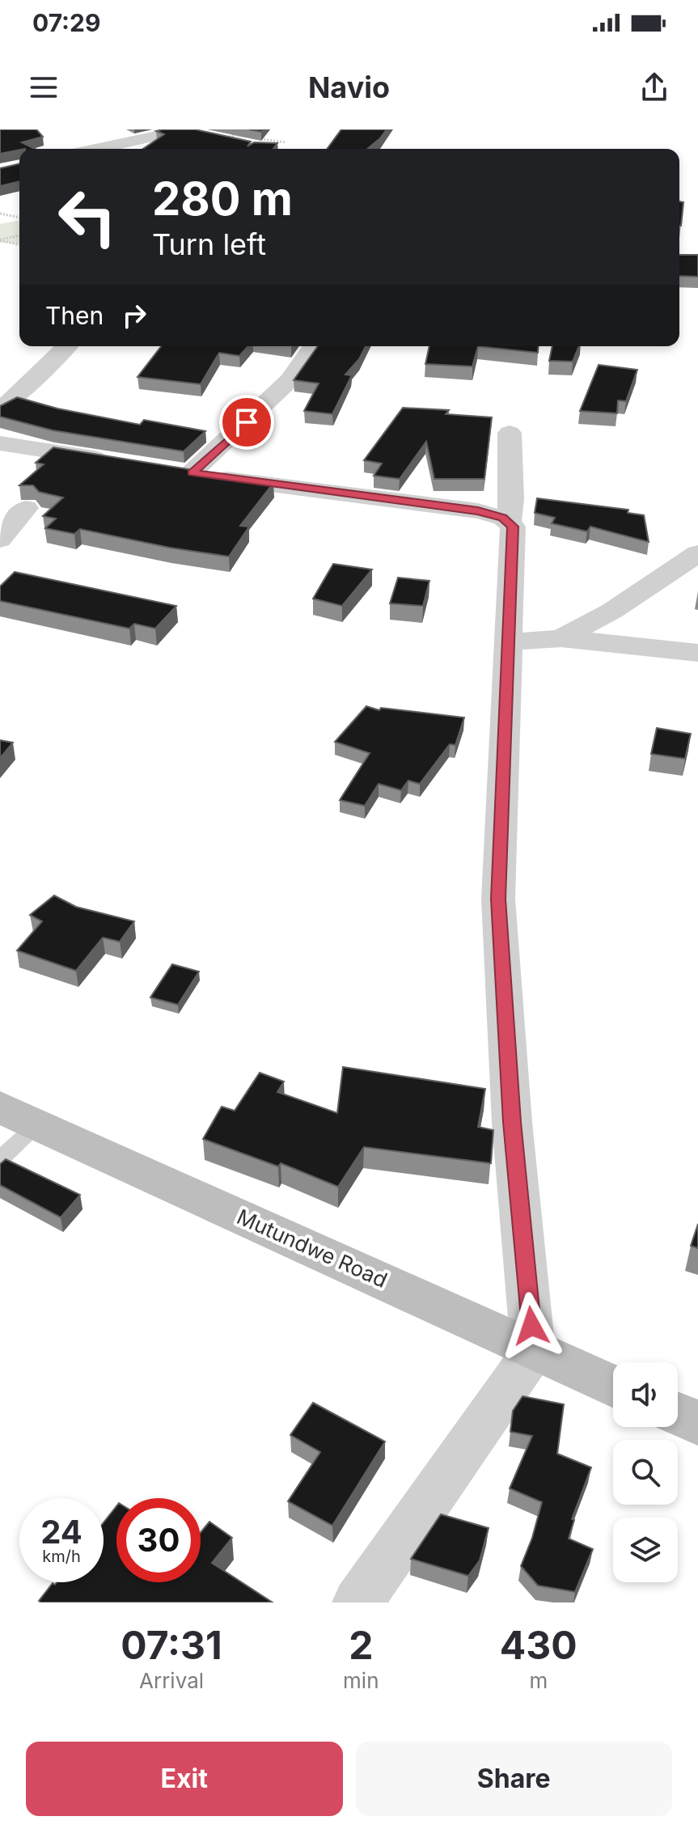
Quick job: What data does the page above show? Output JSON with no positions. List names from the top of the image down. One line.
{"streets":{"main road":["Mutundwe Road"]},"page":{"status":"07:29","header":"Navio","turn":["280 m","Turn left"],"then":"Then","speed":"24 km/h","limit":"30","eta":["07:31","Arrival","2","min","430","m"],"buttons":["Exit","Share"]}}
